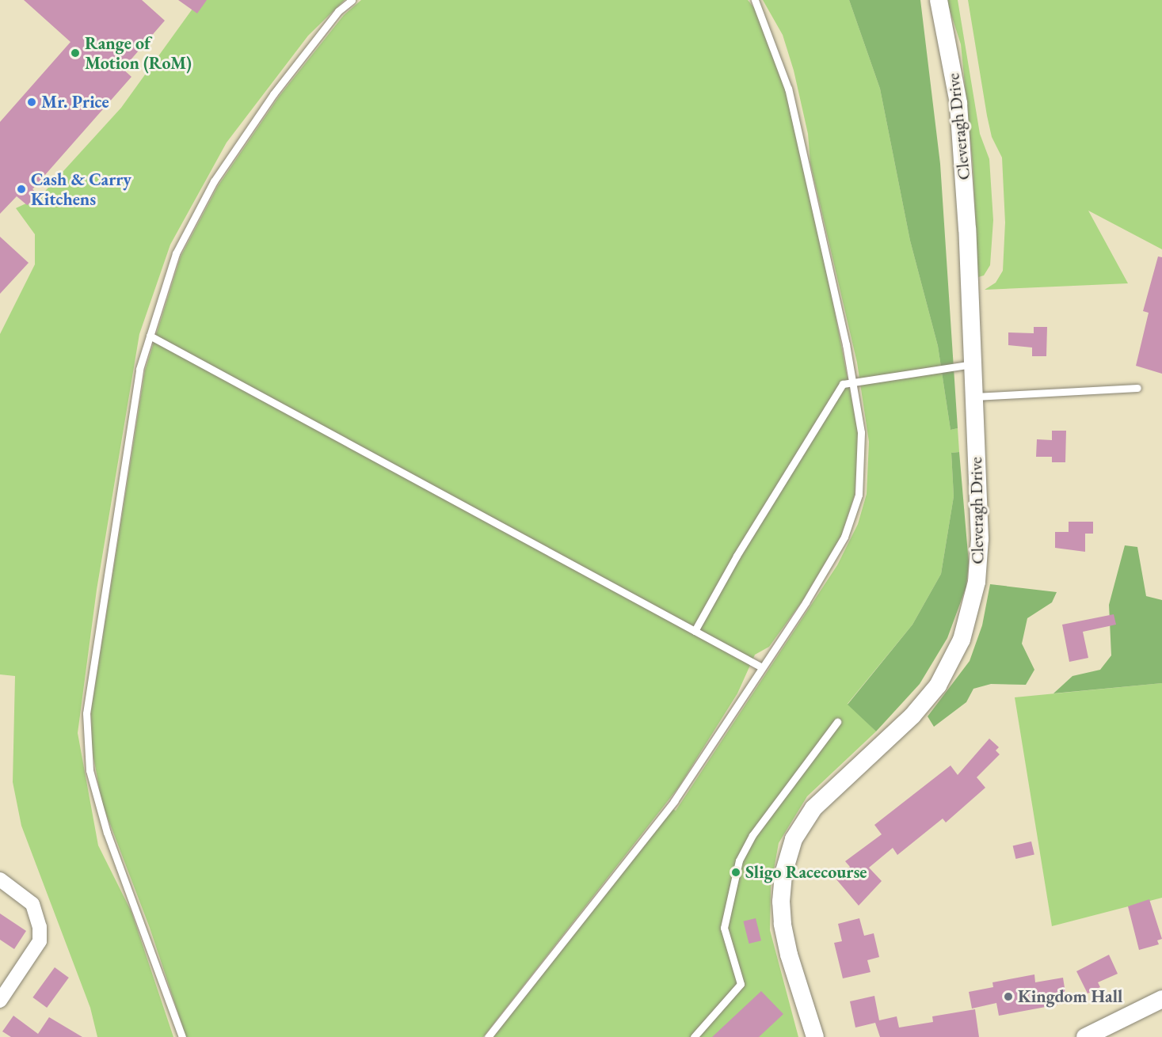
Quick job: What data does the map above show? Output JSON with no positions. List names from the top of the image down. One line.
{"streets":{"street":["Cleveragh Drive"]},"places":["Range of Motion (RoM)","Mr. Price","Cash & Carry Kitchens","Sligo Racecourse","Kingdom Hall"]}
